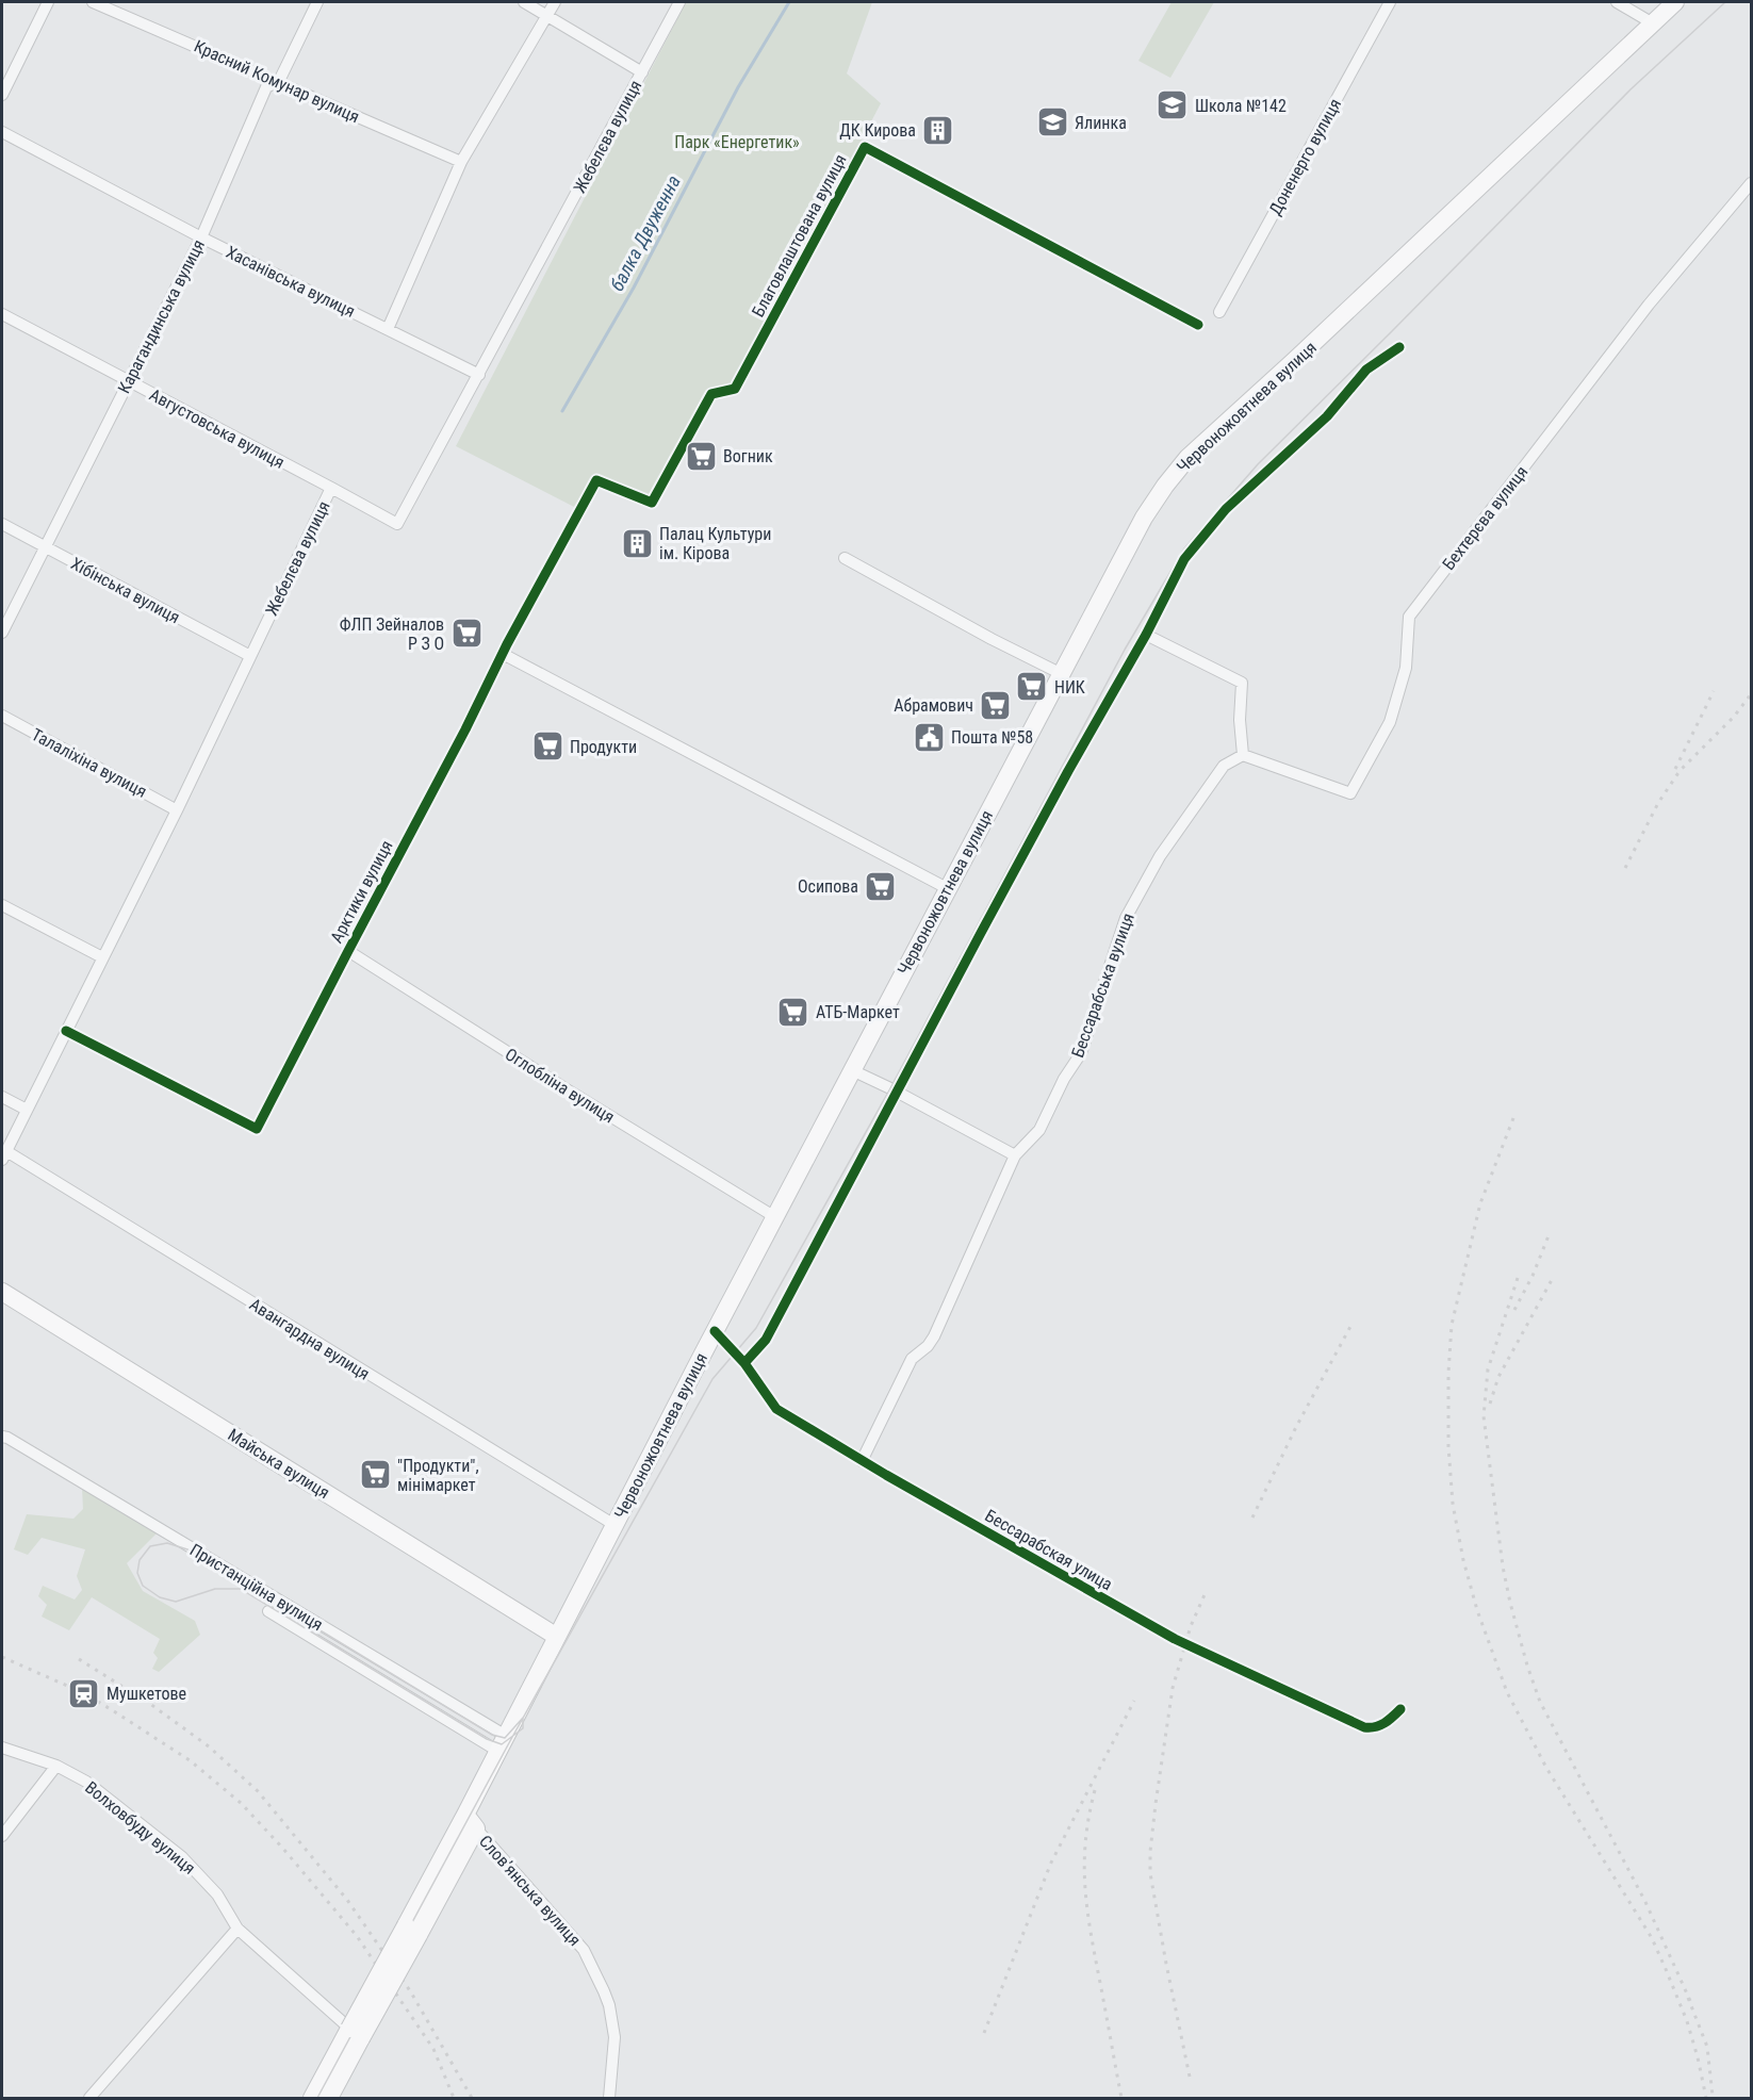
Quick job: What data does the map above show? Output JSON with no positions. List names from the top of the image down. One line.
{"streets":{"main road":["Червоножовтнева вулиця","Майська вулиця"],"street":["Красний Комунар вулиця","Жебелєва вулиця","Доненерго вулиця","Благовлаштована вулиця","Хасанівська вулиця","Карагандинська вулиця","Августовська вулиця","Бехтерєва вулиця","Хібінська вулиця","Талаліхіна вулиця","Арктики вулиця","Бессарабська вулиця","Оглобліна вулиця","Авангардна вулиця","Бессарабская улица","Пристанційна вулиця","Волховбуду вулиця","Слов’янська вулиця"]},"crossings":[["Красний Комунар вулиця","Карагандинська вулиця"],["Жебелєва вулиця","Хасанівська вулиця"],["Жебелєва вулиця","Августовська вулиця"],["Жебелєва вулиця","Хібінська вулиця"],["Жебелєва вулиця","Талаліхіна вулиця"],["Жебелєва вулиця","Арктики вулиця"],["Жебелєва вулиця","Авангардна вулиця"],["Благовлаштована вулиця","Арктики вулиця"],["Хасанівська вулиця","Карагандинська вулиця"],["Карагандинська вулиця","Августовська вулиця"],["Карагандинська вулиця","Хібінська вулиця"],["Червоножовтнева вулиця","Оглобліна вулиця"],["Червоножовтнева вулиця","Авангардна вулиця"],["Червоножовтнева вулиця","Майська вулиця"],["Червоножовтнева вулиця","Бессарабская улица"],["Червоножовтнева вулиця","Пристанційна вулиця"],["Червоножовтнева вулиця","Волховбуду вулиця"],["Червоножовтнева вулиця","Слов’янська вулиця"],["Бехтерєва вулиця","Бессарабська вулиця"],["Арктики вулиця","Оглобліна вулиця"]],"water":["балка Двуженна"],"parks":["Парк «Енергетик»"],"places":{"school or university":["Школа №142","Ялинка"],"building":["ДК Кирова","Палац Культури ім. Кірова"],"supermarket":["Вогник","ФЛП Зейналов Р З О","НИК","Абрамович","Продукти","Осипова","АТБ-Маркет","\"Продукти\", мінімаркет"],"public building":["Пошта №58"],"station":["Мушкетове"]}}
